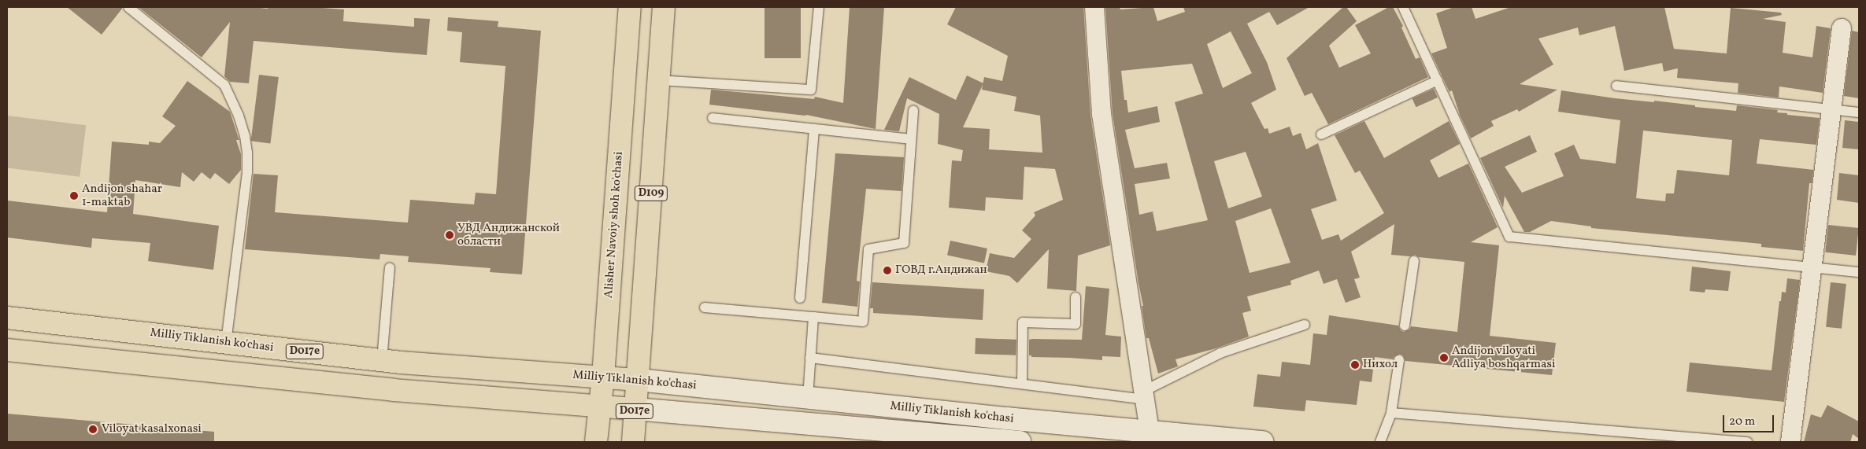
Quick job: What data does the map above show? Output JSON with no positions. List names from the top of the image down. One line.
{"streets":{"main road":["D109","Alisher Navoiy shoh ko'chasi","Milliy Tiklanish ko'chasi","D017e"]},"crossings":[["D109","Milliy Tiklanish ko'chasi"],["D109","D017e"],["Alisher Navoiy shoh ko'chasi","Milliy Tiklanish ko'chasi"],["Milliy Tiklanish ko'chasi","D017e"]],"places":["Andijon shahar 1-maktab","УВД Андижанской области","ГОВД г.Андижан","Andijon viloyati Adliya boshqarmasi","Нихол","Viloyat kasalxonasi"],"scale_bar":"20 m"}
